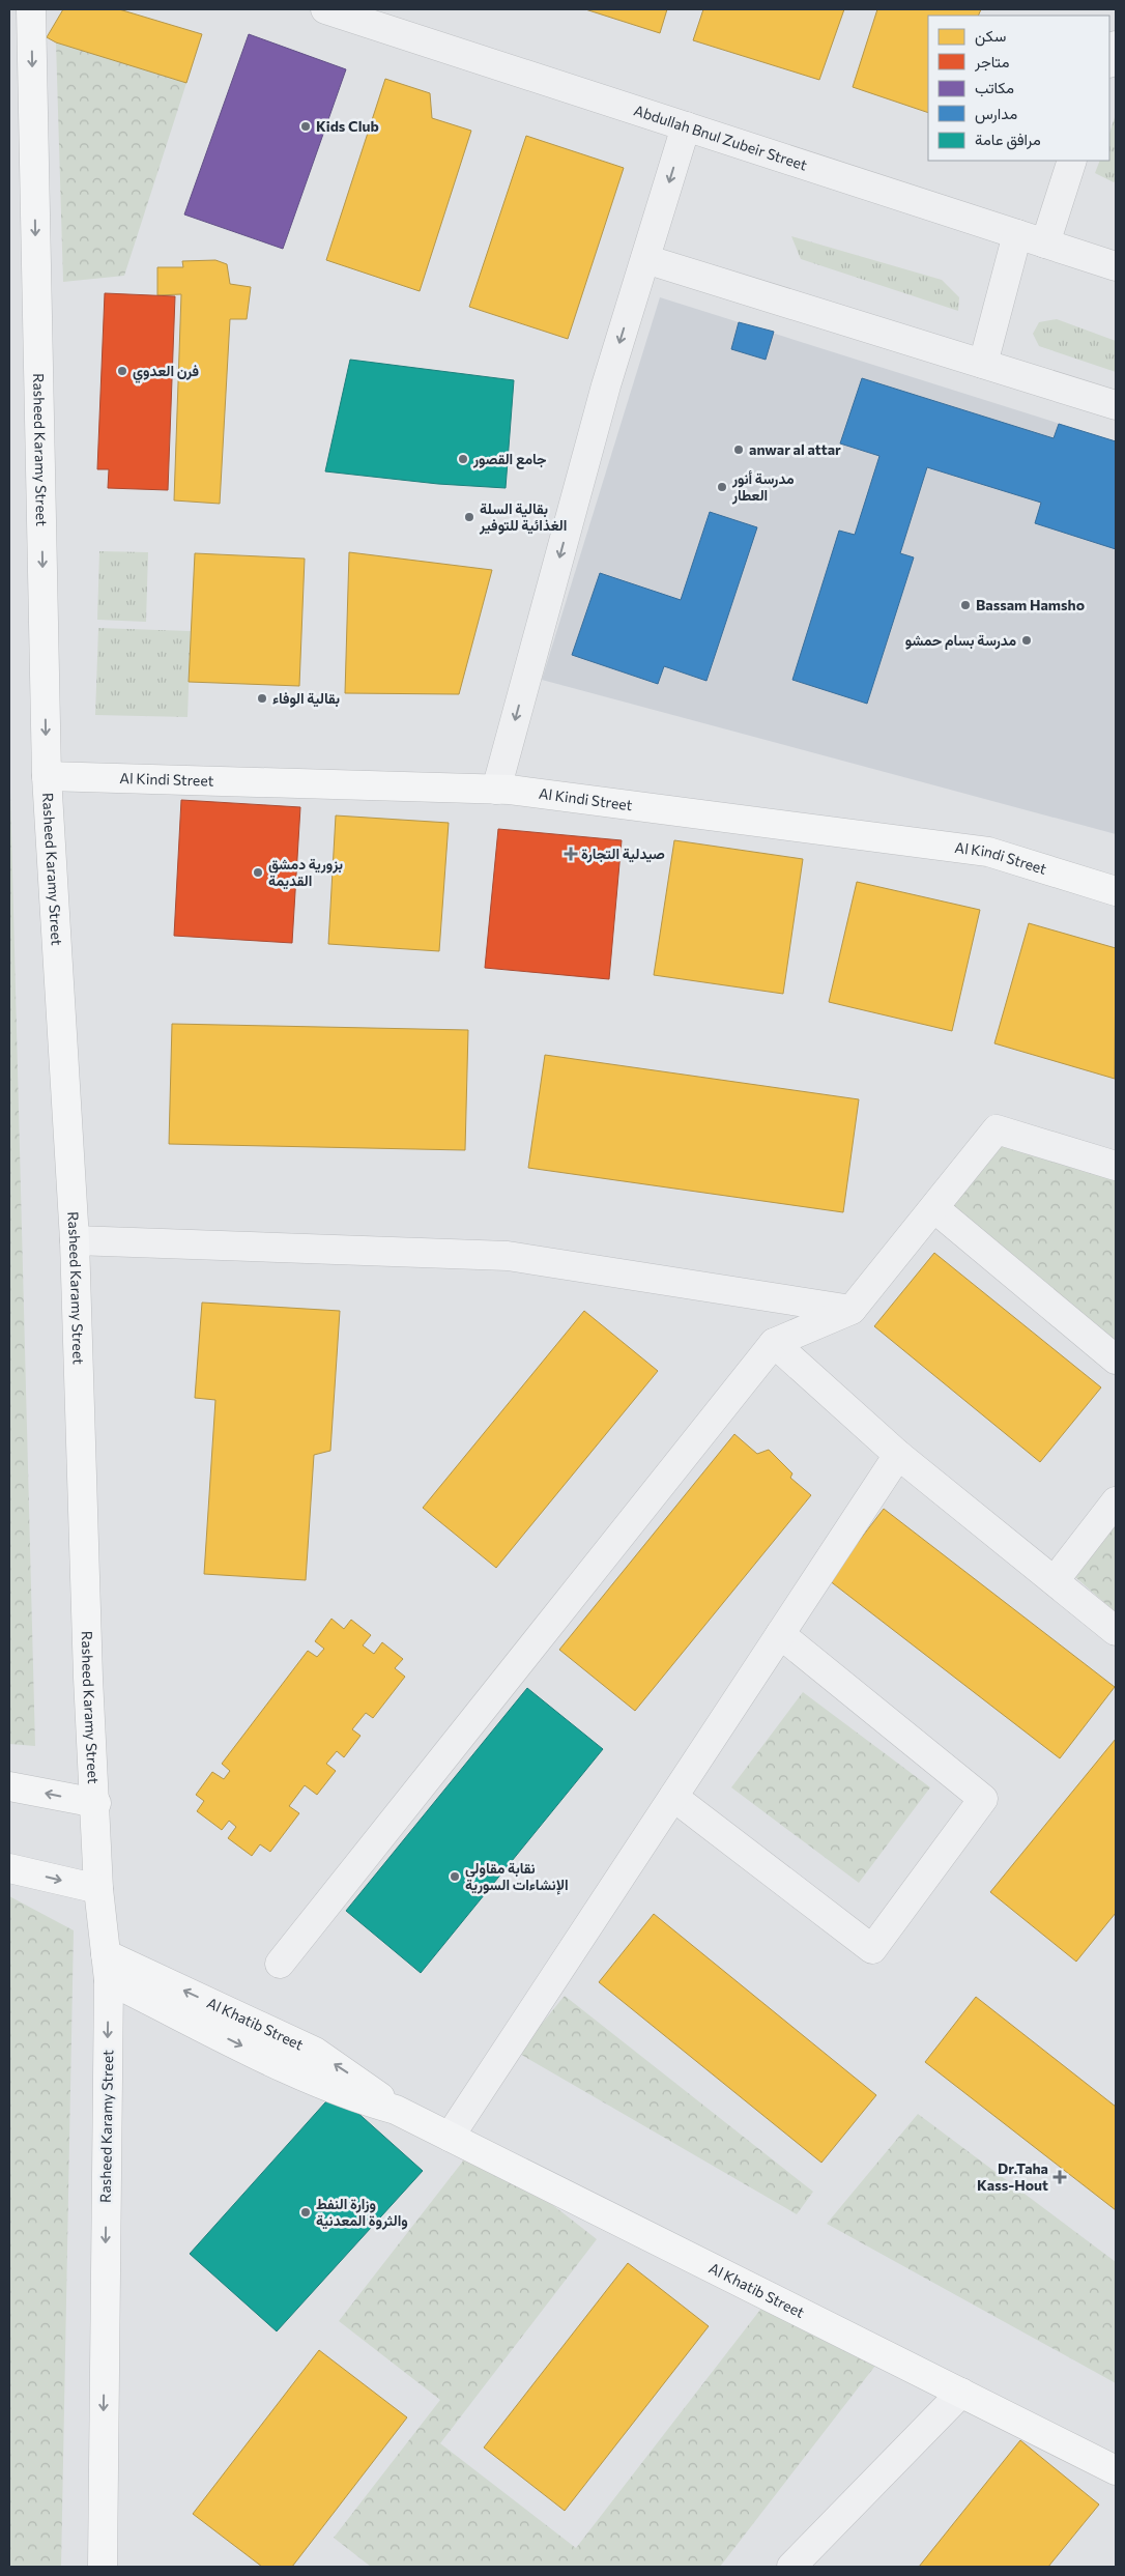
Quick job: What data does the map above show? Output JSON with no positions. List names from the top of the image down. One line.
{"streets":{"main road":["Rasheed Karamy Street","Al Kindi Street","Al Khatib Street"],"street":["Abdullah Bnul Zubeir Street"]},"crossings":[["Rasheed Karamy Street","Al Kindi Street"],["Rasheed Karamy Street","Al Khatib Street"]],"one_way":["Rasheed Karamy Street"],"places":{"other":["Kids Club","فرن العدوي","anwar al attar","جامع القصور","مدرسة أنور العطار","بقالية السلة الغذائية للتوفير","Bassam Hamsho","مدرسة بسام حمشو","بقالية الوفاء","بزورية دمشق القديمة","نقابة مقاولي الإنشاءات السورية","وزارة النفط والثروة المعدنية"],"health":["صيدلية التجارة","Dr.Taha Kass-Hout"]},"legend":["سكن","متاجر","مكاتب","مدارس","مرافق عامة"]}
